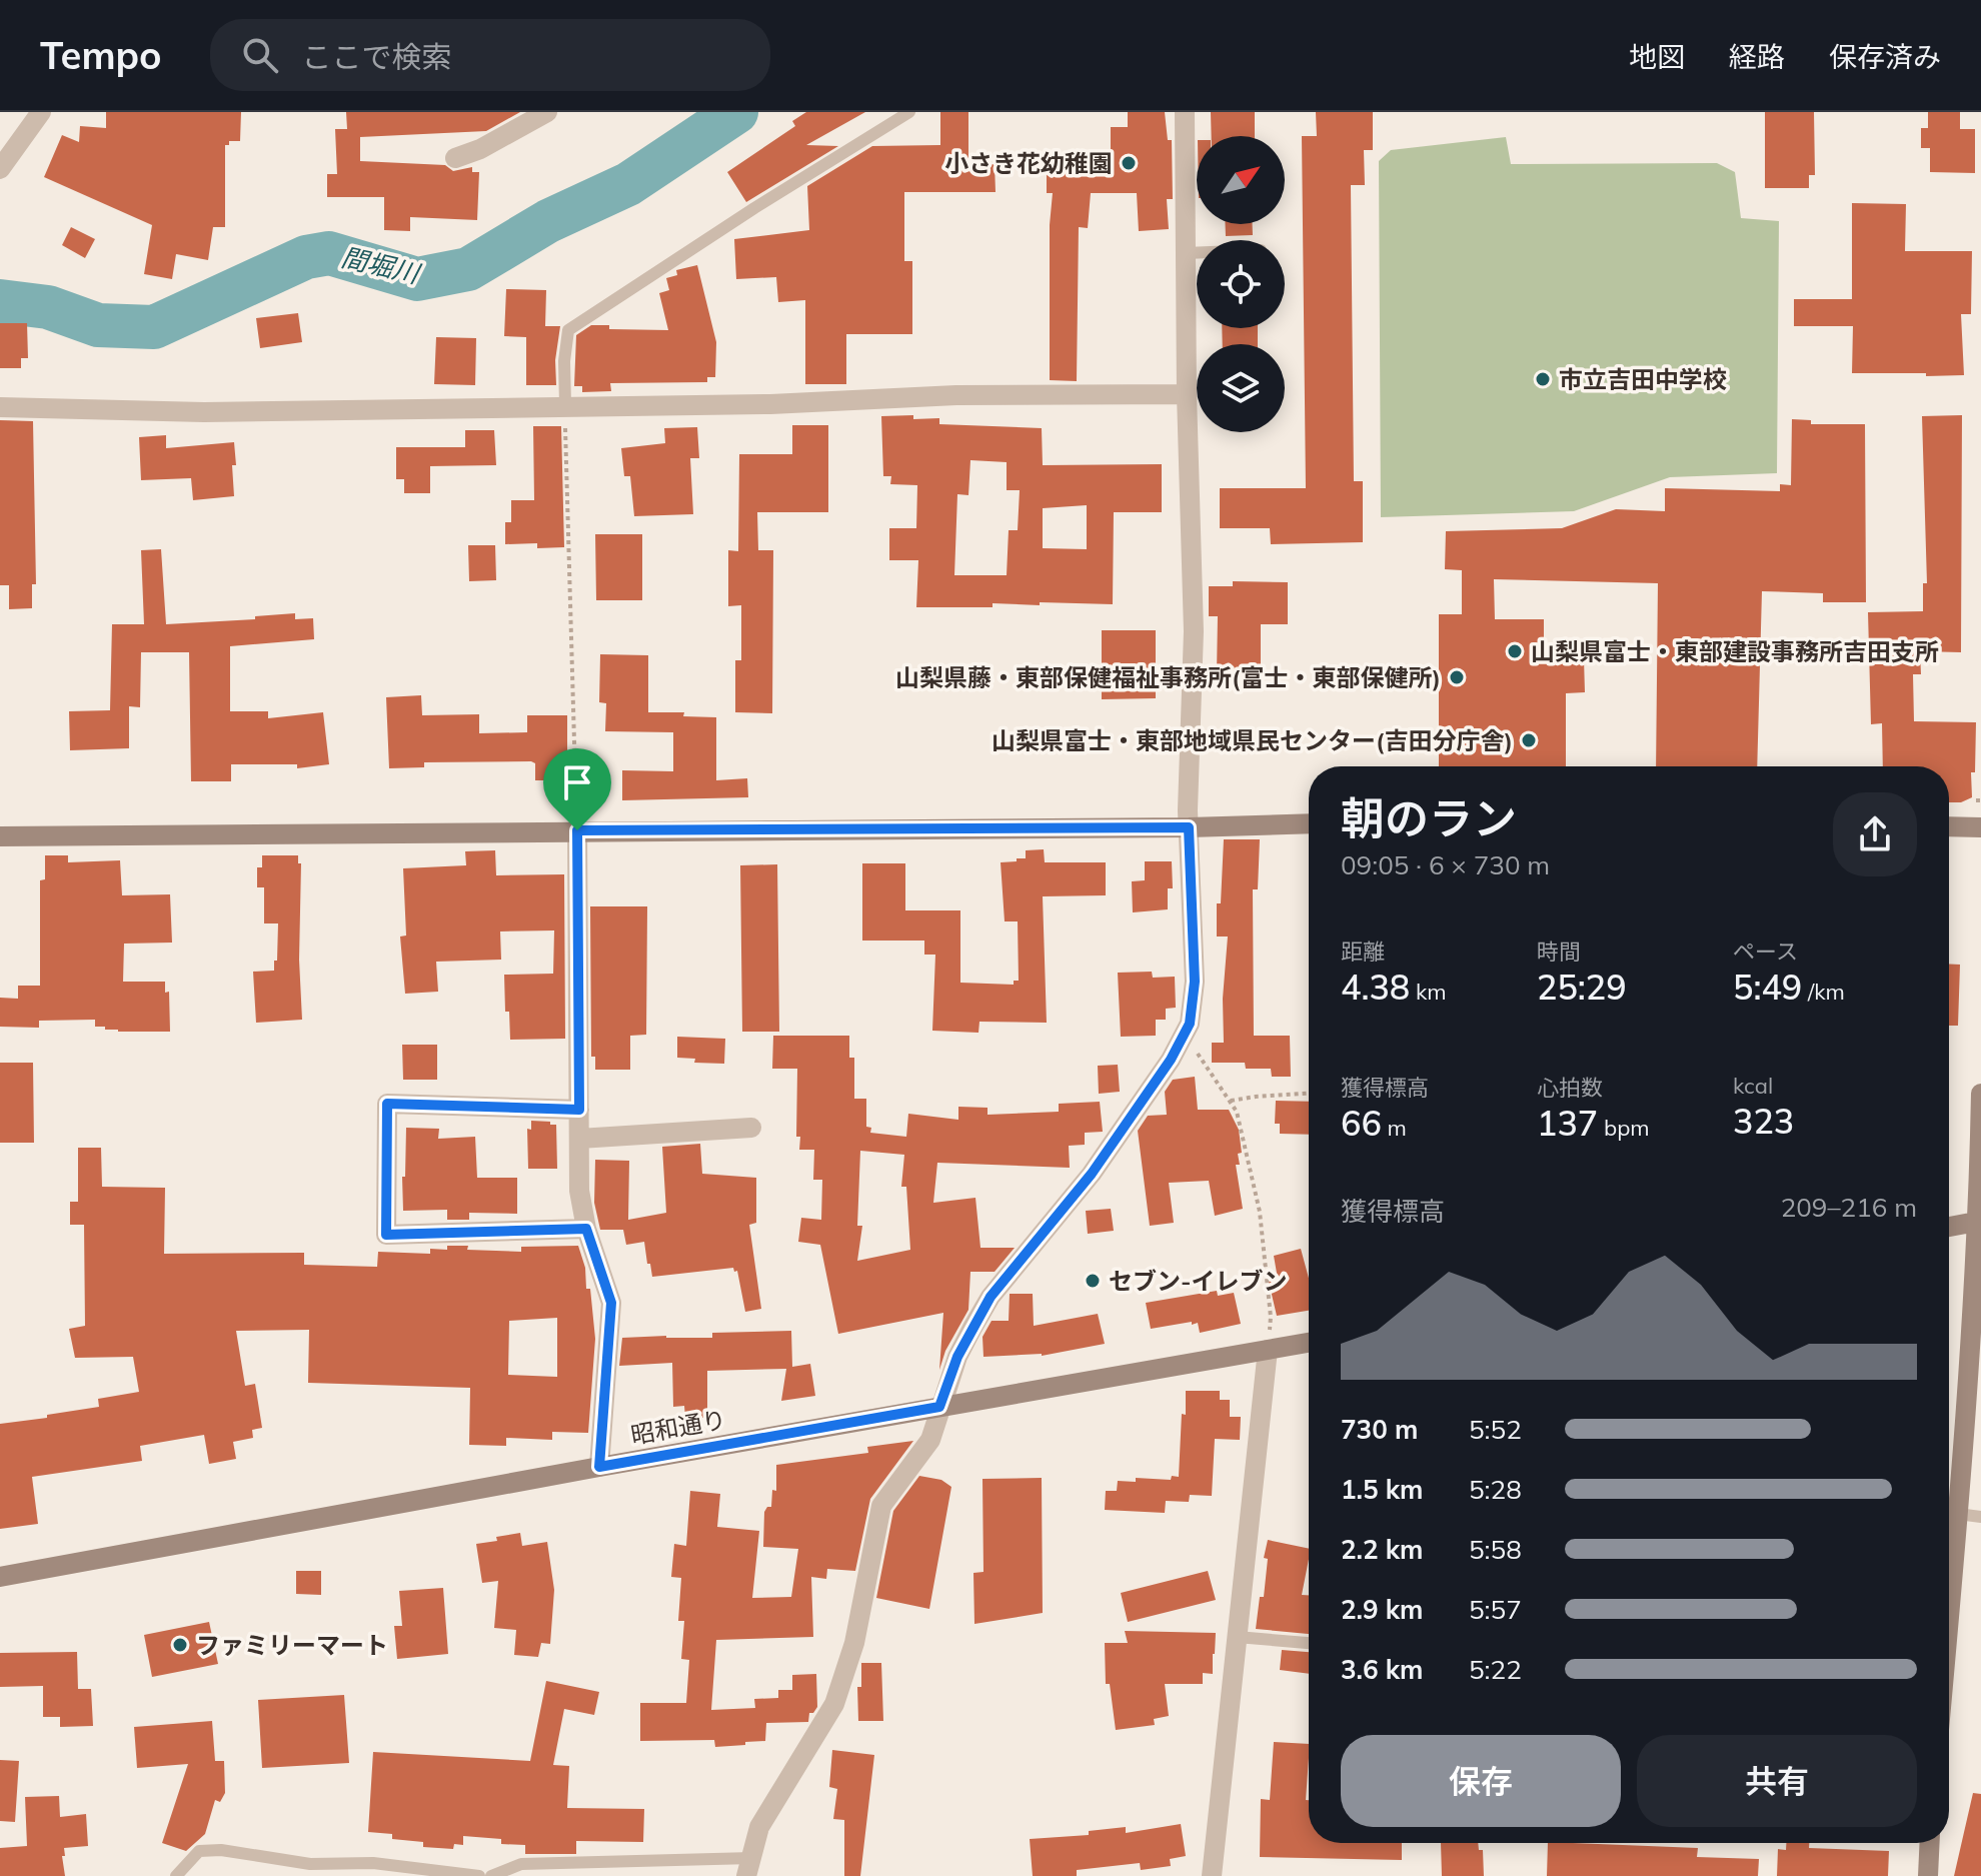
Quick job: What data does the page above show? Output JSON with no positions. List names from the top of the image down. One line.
{"streets":{"street":["昭和通り"]},"water":["間堀川"],"places":["小さき花幼稚園","市立吉田中学校","山梨県富士・東部建設事務所吉田支所","山梨県藤・東部保健福祉事務所(富士・東部保健所)","山梨県富士・東部地域県民センター(吉田分庁舎)","セブン-イレブン","ファミリーマート"],"north":"top right","page":{"header":"Tempo","search":"ここで検索","nav":["地図","経路","保存済み"],"heading":["朝のラン","09:05 · 6 × 730 m"],"stats":[["距離","4.38 km"],["時間","25:29"],["ペース","5:49 /km"],["獲得標高","66 m"],["心拍数","137 bpm"],["kcal","323"]],"chart":["獲得標高","209–216 m"],"list":[{"name":"730 m","note":"5:52"},{"name":"1.5 km","note":"5:28"},{"name":"2.2 km","note":"5:58"},{"name":"2.9 km","note":"5:57"},{"name":"3.6 km","note":"5:22"}],"buttons":["保存","共有"]}}
